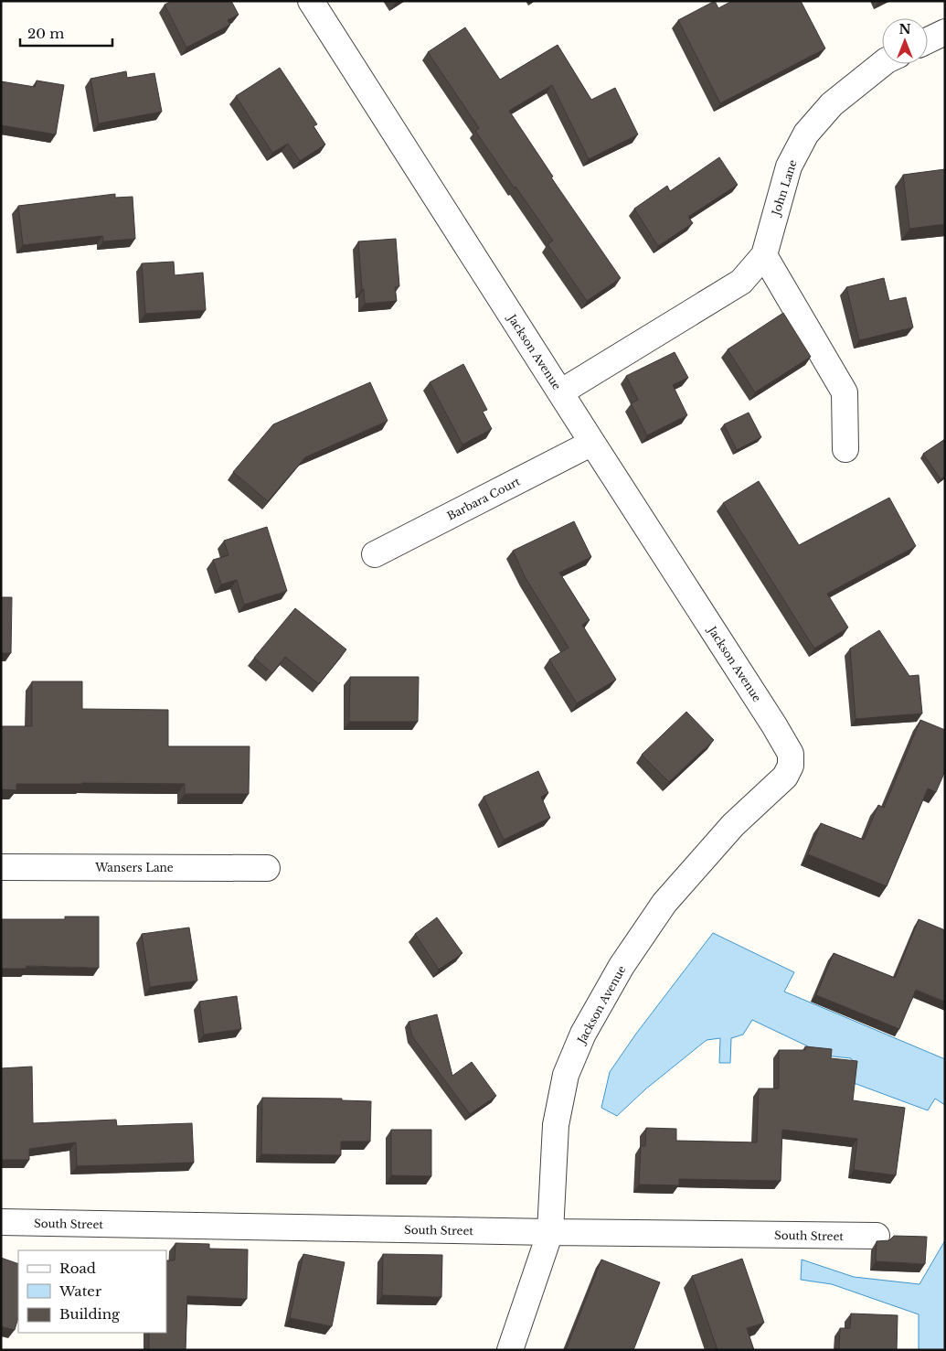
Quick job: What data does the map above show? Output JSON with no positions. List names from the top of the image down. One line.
{"streets":{"street":["John Lane","Jackson Avenue","Barbara Court","Wansers Lane","South Street"]},"crossings":[["John Lane","Jackson Avenue"],["Jackson Avenue","Barbara Court"],["Jackson Avenue","South Street"]],"legend":["Road","Water","Building"],"scale_bar":"20 m","north":"top"}
